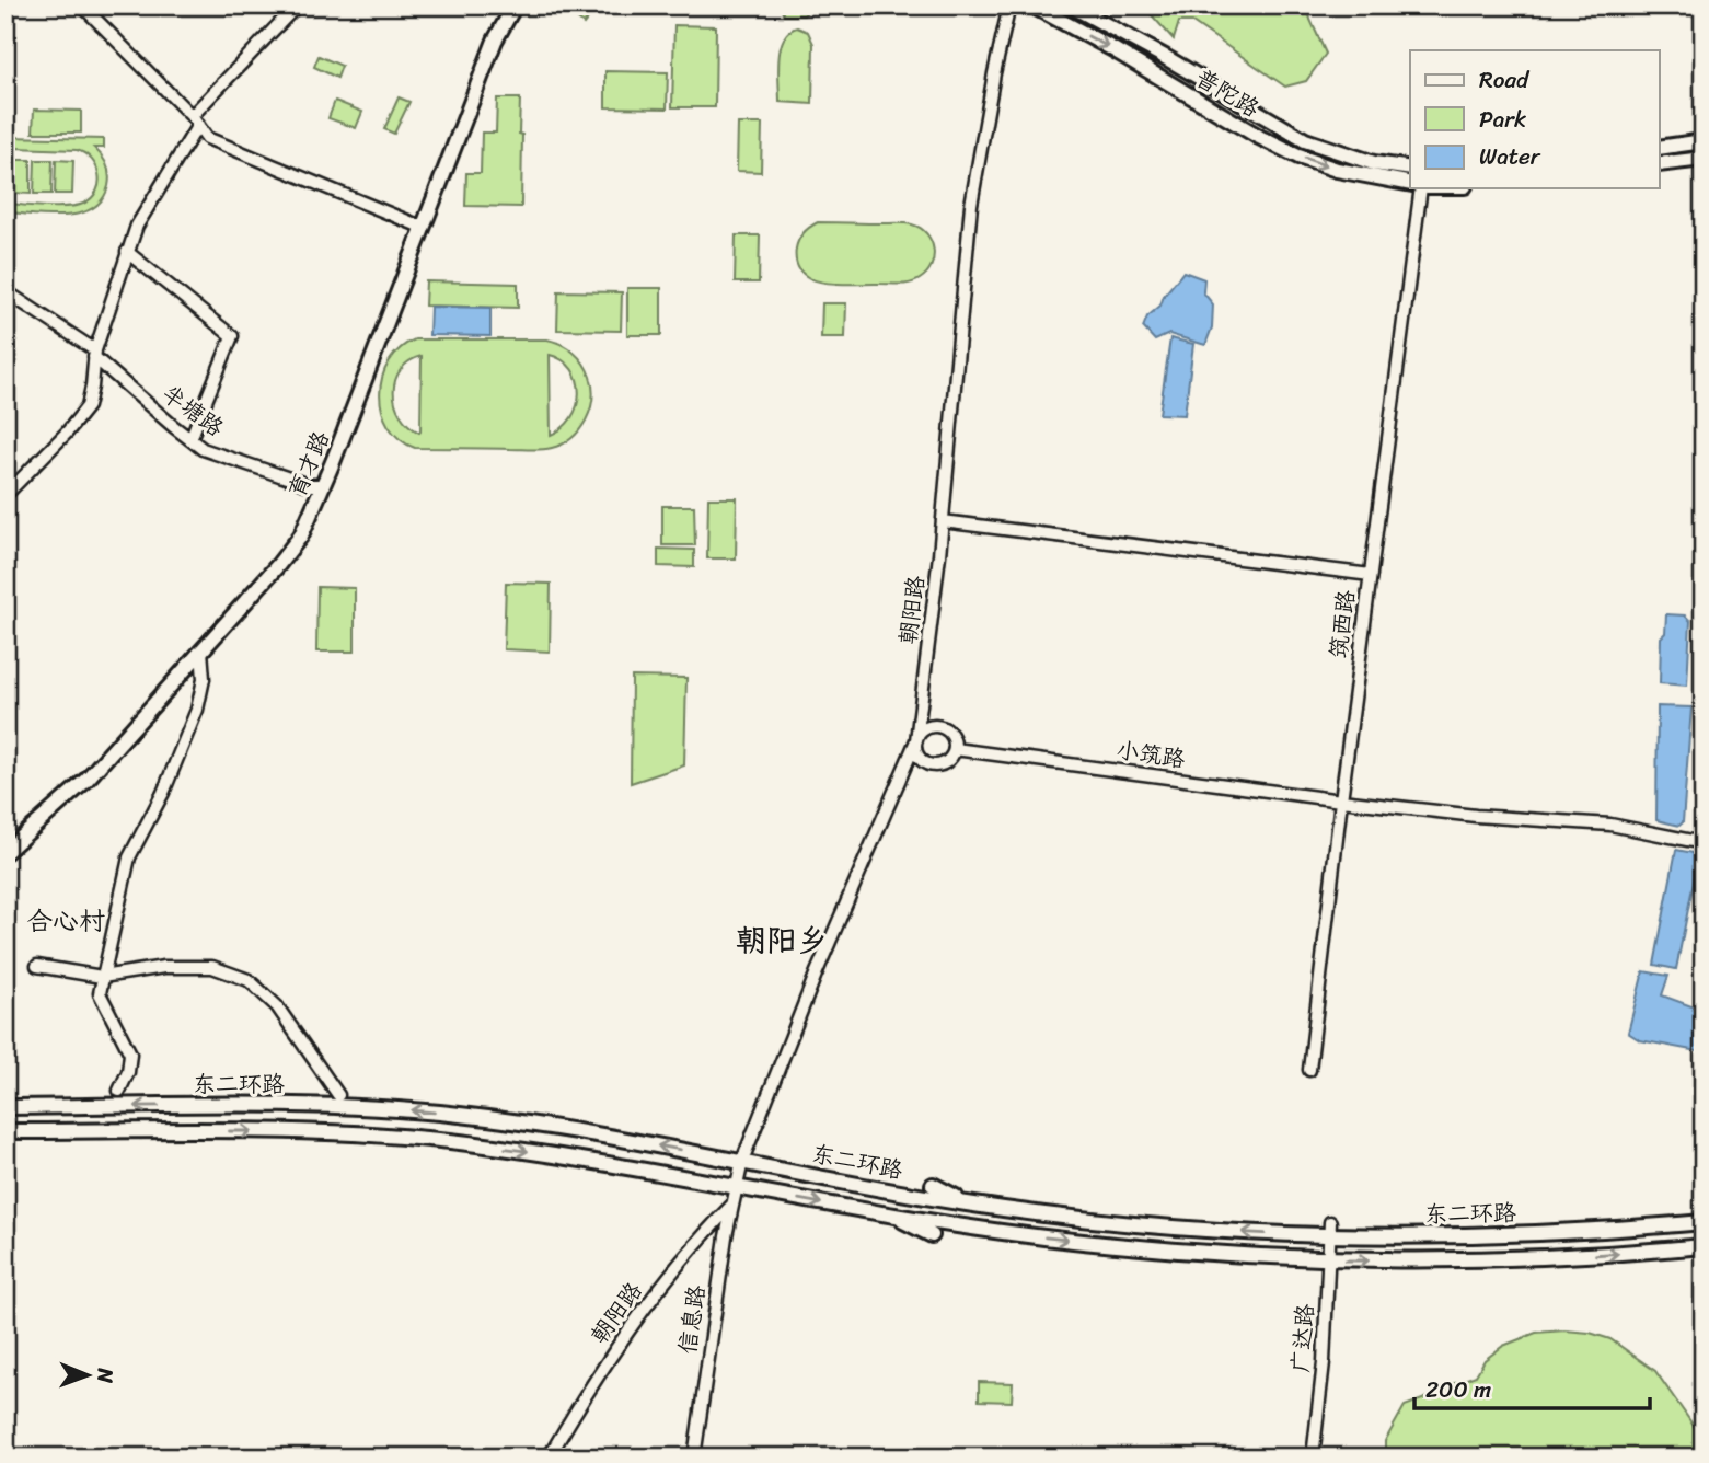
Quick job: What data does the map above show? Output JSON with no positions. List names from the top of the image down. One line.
{"streets":{"main road":["普陀路","育才路","东二环路"],"street":["半塘路","朝阳路","筑西路","小筑路","信息路","广达路"]},"crossings":[["半塘路","育才路"],["朝阳路","小筑路"],["朝阳路","东二环路"],["朝阳路","信息路"],["筑西路","小筑路"],["东二环路","信息路"],["东二环路","广达路"]],"districts":["合心村","朝阳乡"],"legend":["Road","Park","Water"],"scale_bar":"200 m","north":"right"}
